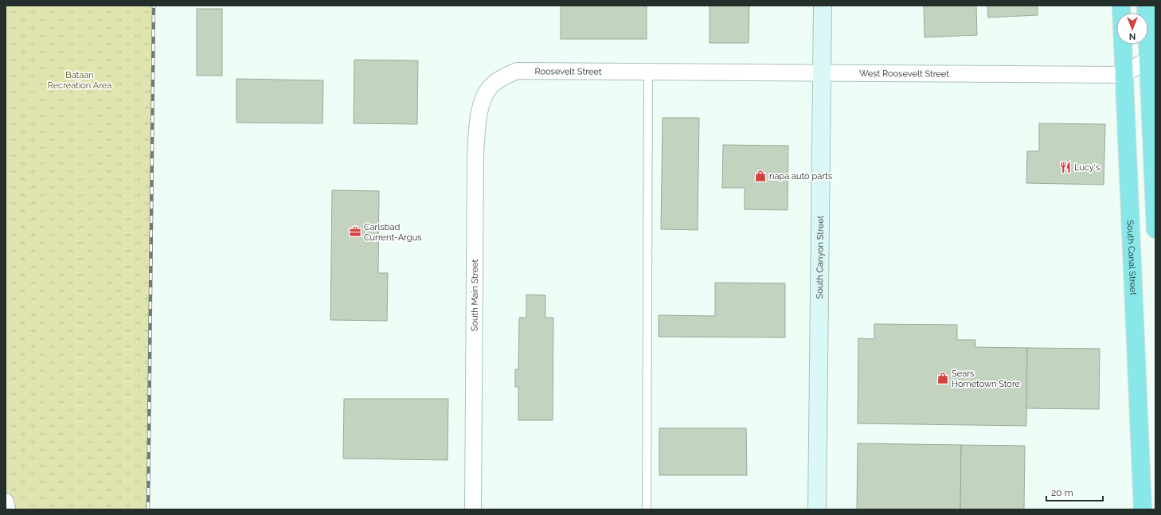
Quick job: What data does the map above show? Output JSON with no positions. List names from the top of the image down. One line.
{"streets":{"highway":["South Canal Street"],"street":["Roosevelt Street","West Roosevelt Street","South Canyon Street","South Main Street"]},"crossings":[["Roosevelt Street","West Roosevelt Street"],["Roosevelt Street","South Main Street"],["West Roosevelt Street","South Canyon Street"],["West Roosevelt Street","South Canal Street"]],"parks":["Bataan Recreation Area"],"places":{"restaurant":["Lucy's"],"shop":["napa auto parts","Sears Hometown Store"],"office":["Carlsbad Current-Argus"]},"scale_bar":"20 m","north":"bottom"}
